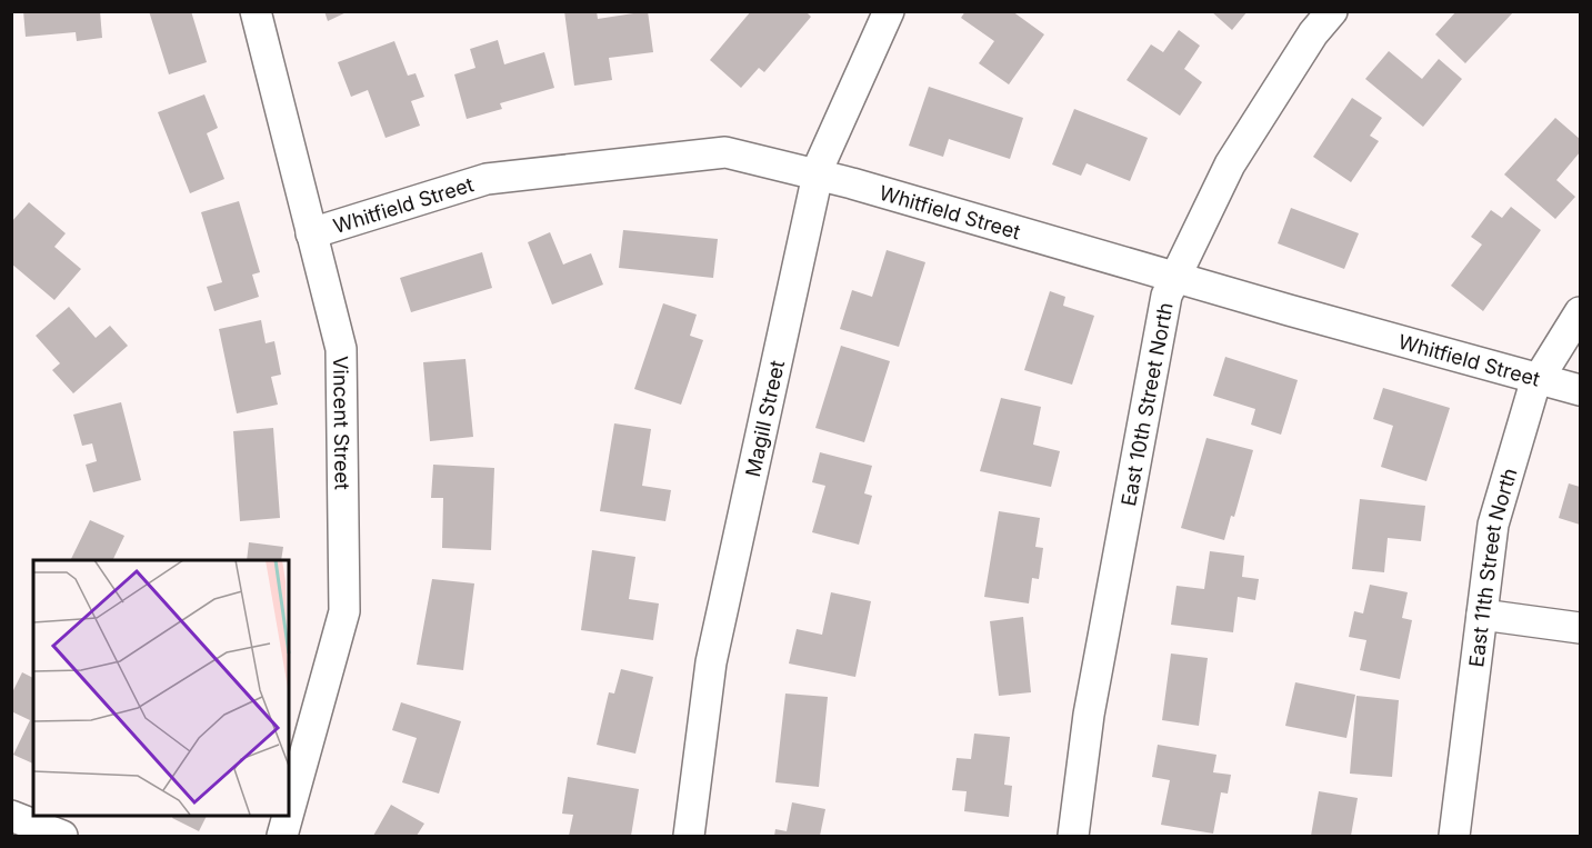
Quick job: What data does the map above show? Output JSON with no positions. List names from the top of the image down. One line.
{"streets":{"street":["Whitfield Street","East 10th Street North","Magill Street","Vincent Street","East 11th Street North"]},"crossings":[["Whitfield Street","East 10th Street North"],["Whitfield Street","Magill Street"],["Whitfield Street","Vincent Street"],["Whitfield Street","East 11th Street North"]]}
